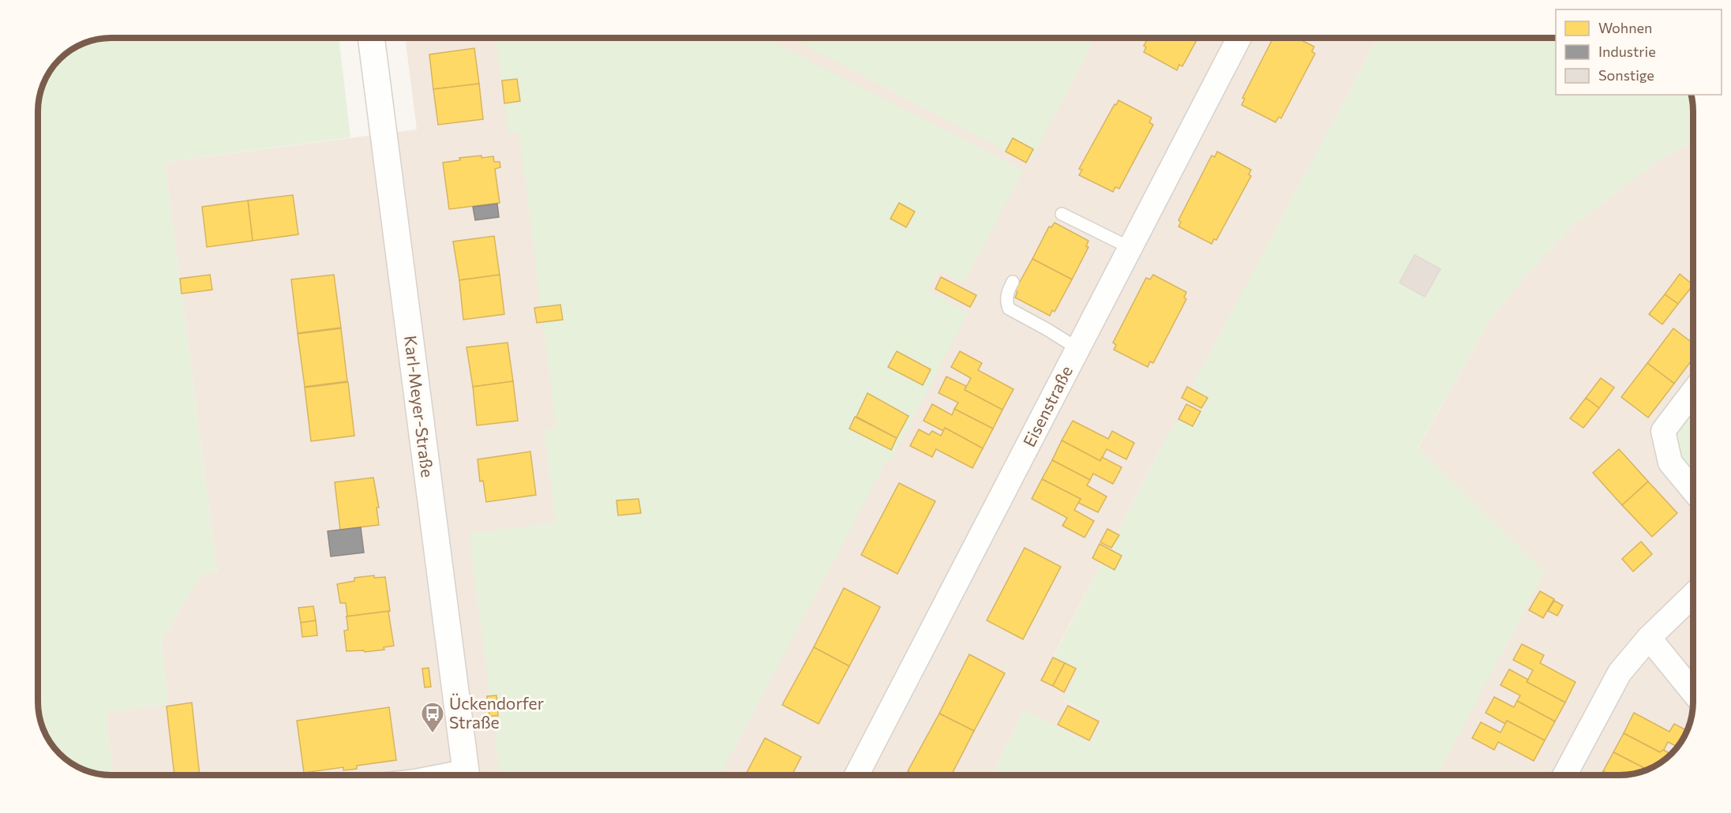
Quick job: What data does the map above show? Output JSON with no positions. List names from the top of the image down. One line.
{"streets":{"street":["Karl-Meyer-Straße","Eisenstraße"]},"places":{"bus stop":["Ückendorfer Straße"]},"legend":["Wohnen","Industrie","Sonstige"]}
